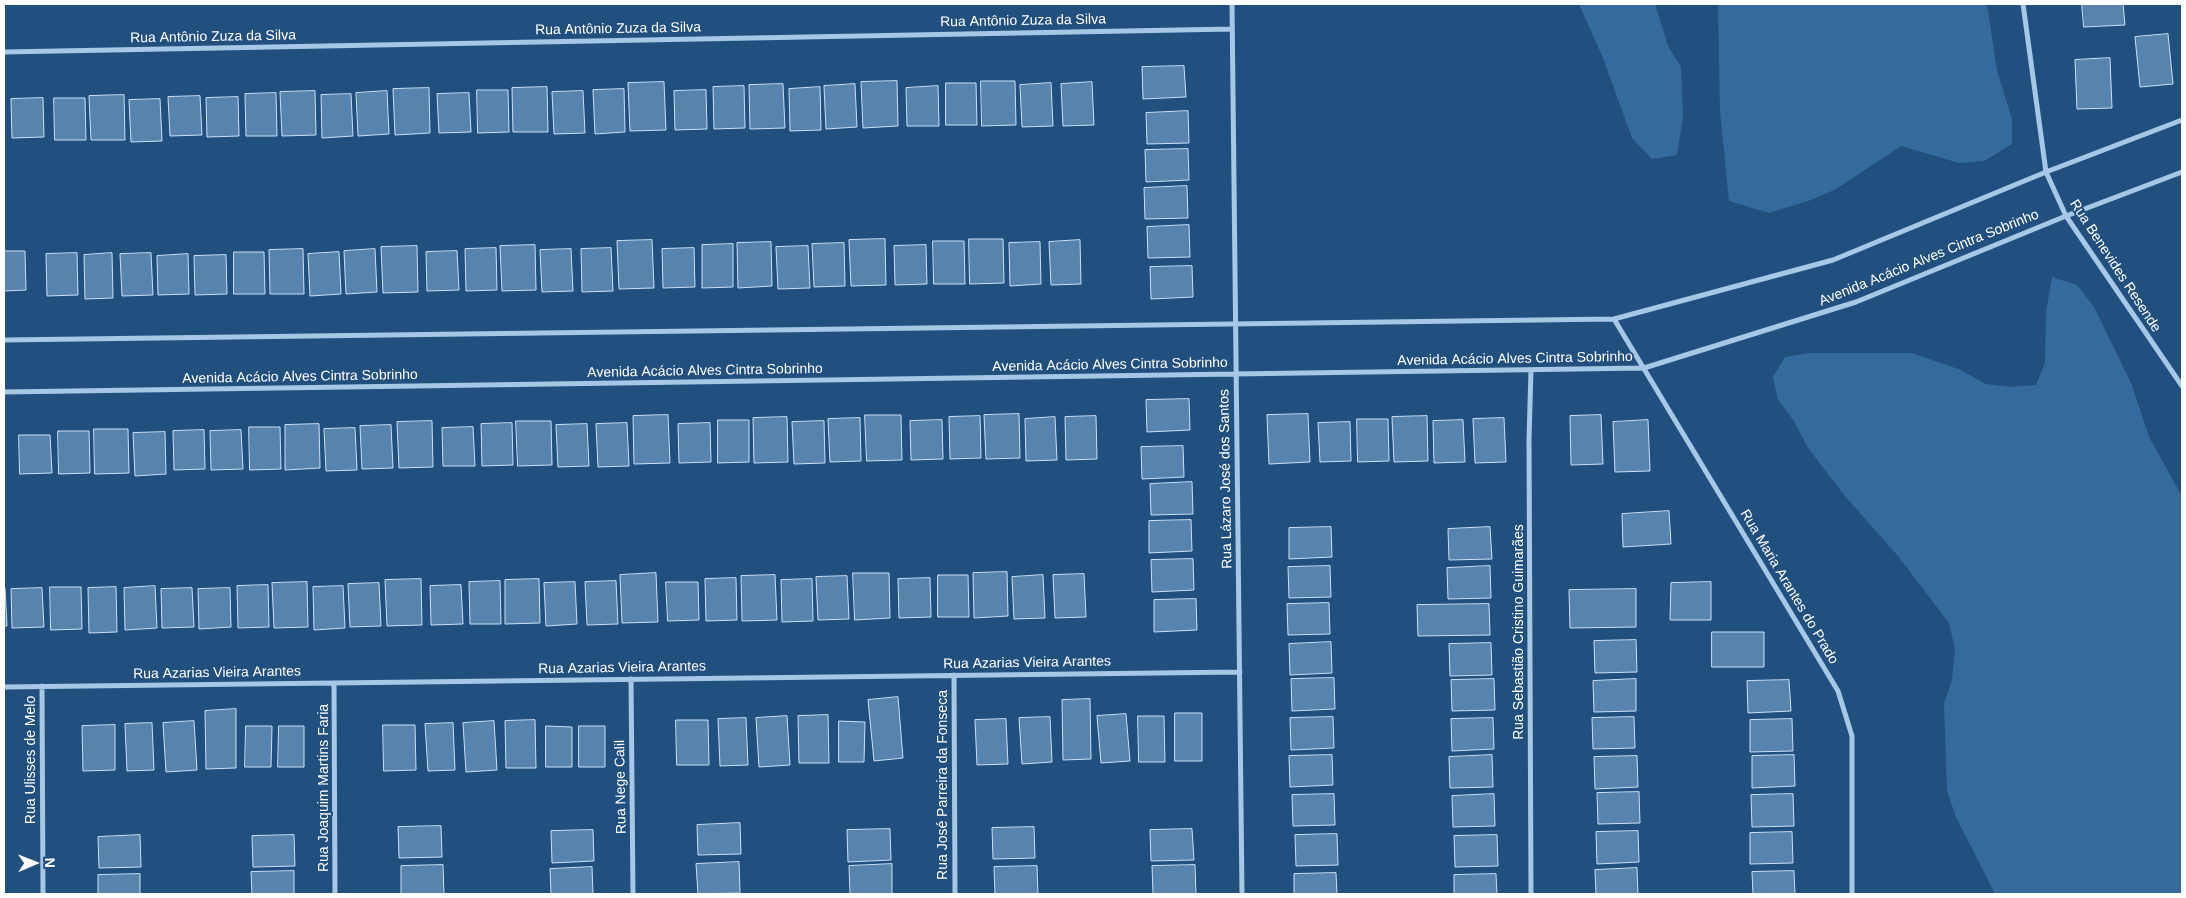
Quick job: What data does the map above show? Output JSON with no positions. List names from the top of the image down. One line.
{"streets":{"street":["Rua Antônio Zuza da Silva","Avenida Acácio Alves Cintra Sobrinho","Rua Benevides Resende","Rua Lázaro José dos Santos","Rua Maria Arantes do Prado","Rua Sebastião Cristino Guimarães","Rua Azarias Vieira Arantes","Rua Ulisses de Melo","Rua José Parreira da Fonseca","Rua Nege Calil","Rua Joaquim Martins Faria"]},"crossings":[["Rua Antônio Zuza da Silva","Rua Lázaro José dos Santos"],["Avenida Acácio Alves Cintra Sobrinho","Rua Benevides Resende"],["Avenida Acácio Alves Cintra Sobrinho","Rua Lázaro José dos Santos"],["Avenida Acácio Alves Cintra Sobrinho","Rua Maria Arantes do Prado"],["Avenida Acácio Alves Cintra Sobrinho","Rua Sebastião Cristino Guimarães"],["Rua Lázaro José dos Santos","Rua Azarias Vieira Arantes"],["Rua Azarias Vieira Arantes","Rua Ulisses de Melo"],["Rua Azarias Vieira Arantes","Rua José Parreira da Fonseca"],["Rua Azarias Vieira Arantes","Rua Nege Calil"],["Rua Azarias Vieira Arantes","Rua Joaquim Martins Faria"]],"north":"right"}
